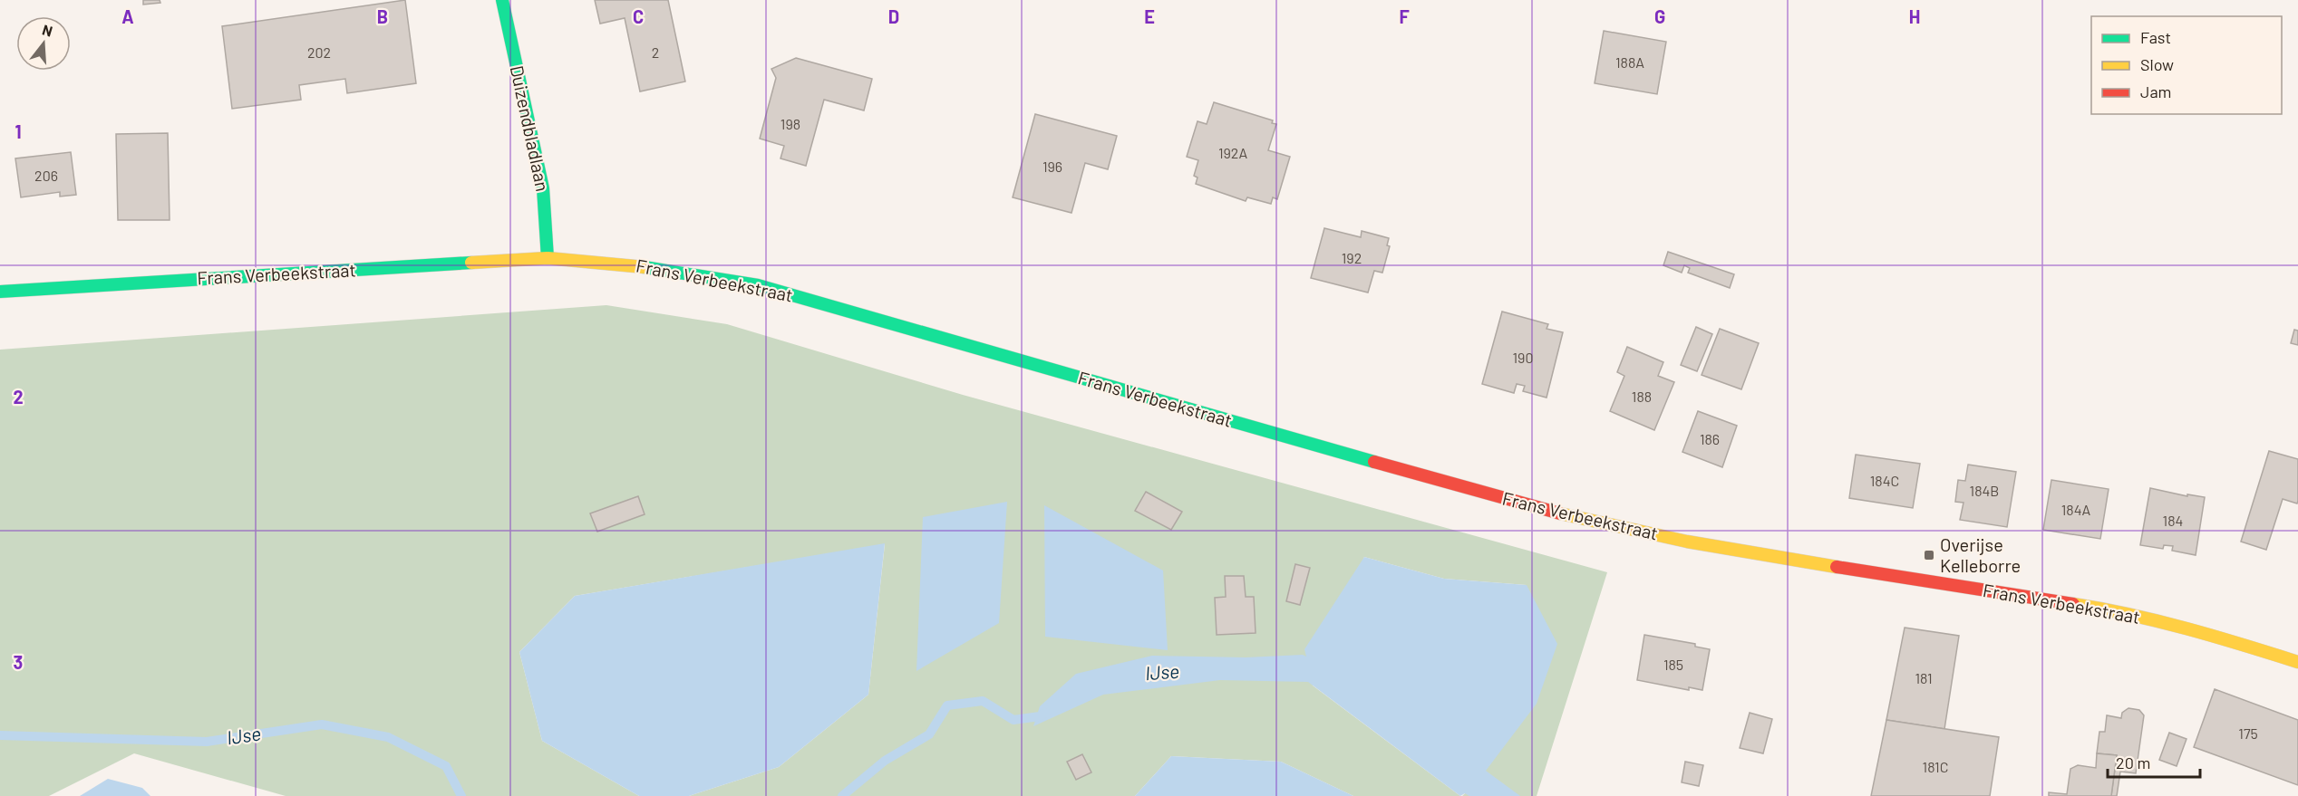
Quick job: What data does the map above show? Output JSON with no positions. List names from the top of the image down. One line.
{"streets":{"main road":["Duizendbladlaan","Frans Verbeekstraat"]},"crossings":[["Duizendbladlaan","Frans Verbeekstraat"]],"water":["IJse"],"places":{"transit":["Overijse Kelleborre"]},"house_numbers":["202","2","188A","198","192A","196","206","192","190","188","186","184C","184B","184A","184","185","181","175","181C"],"legend":["Fast","Slow","Jam"],"scale_bar":"20 m","north":"top","grid":{"columns":["A","B","C","D","E","F","G","H"],"rows":["1","2","3"]}}
